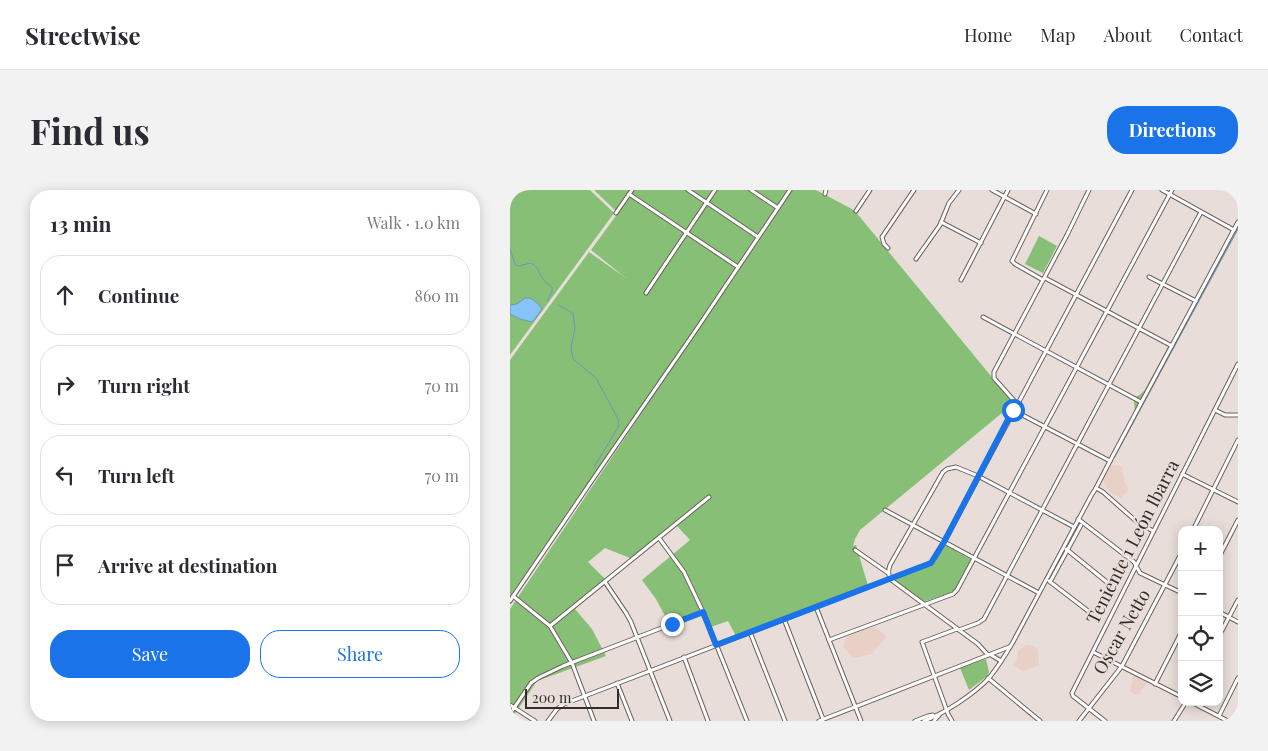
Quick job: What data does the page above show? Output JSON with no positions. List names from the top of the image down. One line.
{"streets":{"street":["Teniente 1 León Ibarra","Oscar Netto"]},"crossings":[["Teniente 1 León Ibarra","Oscar Netto"]],"scale_bar":"200 m","page":{"header":"Streetwise","nav":["Home","Map","About","Contact"],"buttons":["Directions",["Save","Share"]],"title":"Find us","heading":["13 min","Walk · 1.0 km"],"list":[["Continue","860 m"],["Turn right","70 m"],["Turn left","70 m"],"Arrive at destination"],"map_buttons":["+","−"],"scale":"200 m"}}
